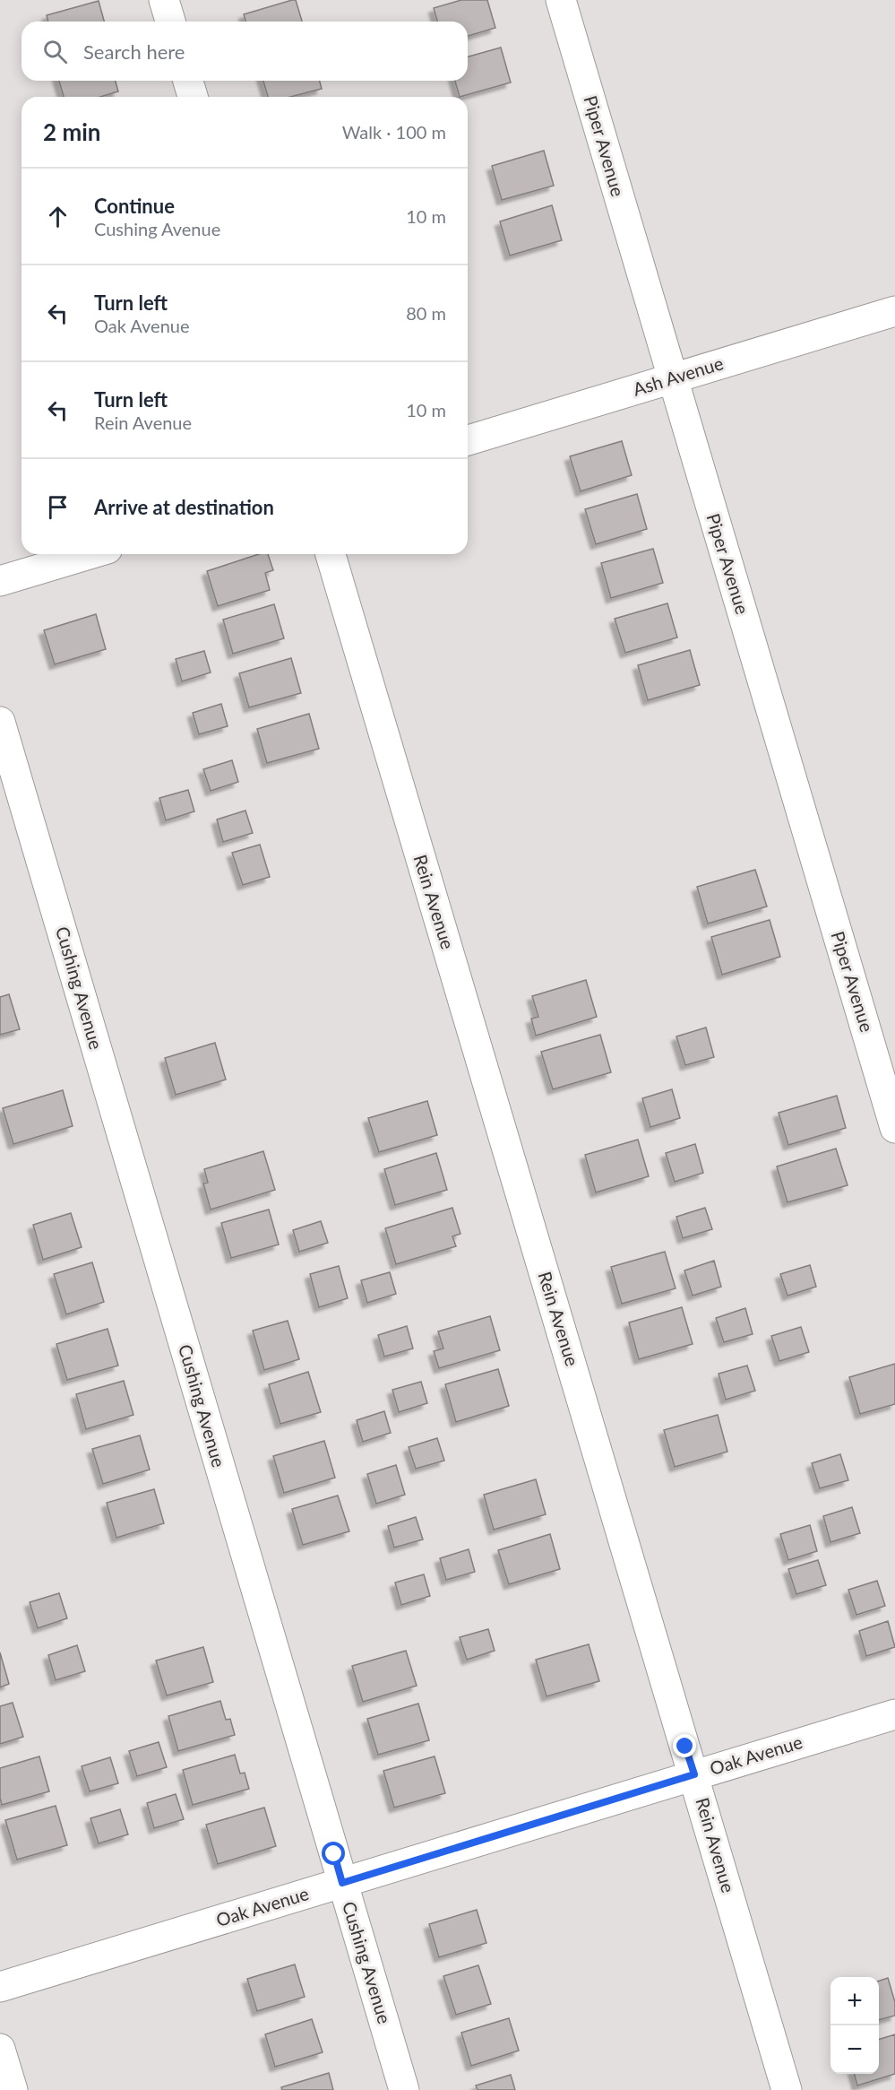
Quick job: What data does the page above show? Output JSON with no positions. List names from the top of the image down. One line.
{"streets":{"street":["Piper Avenue","Ash Avenue","Rein Avenue","Cushing Avenue","Oak Avenue"]},"crossings":[["Piper Avenue","Ash Avenue"],["Rein Avenue","Oak Avenue"],["Cushing Avenue","Oak Avenue"]],"page":{"search":"Search here","heading":["2 min","Walk · 100 m"],"list":[["Continue","Cushing Avenue","10 m"],["Turn left","Oak Avenue","80 m"],["Turn left","Rein Avenue","10 m"],"Arrive at destination"],"map_buttons":["+","−"]}}
